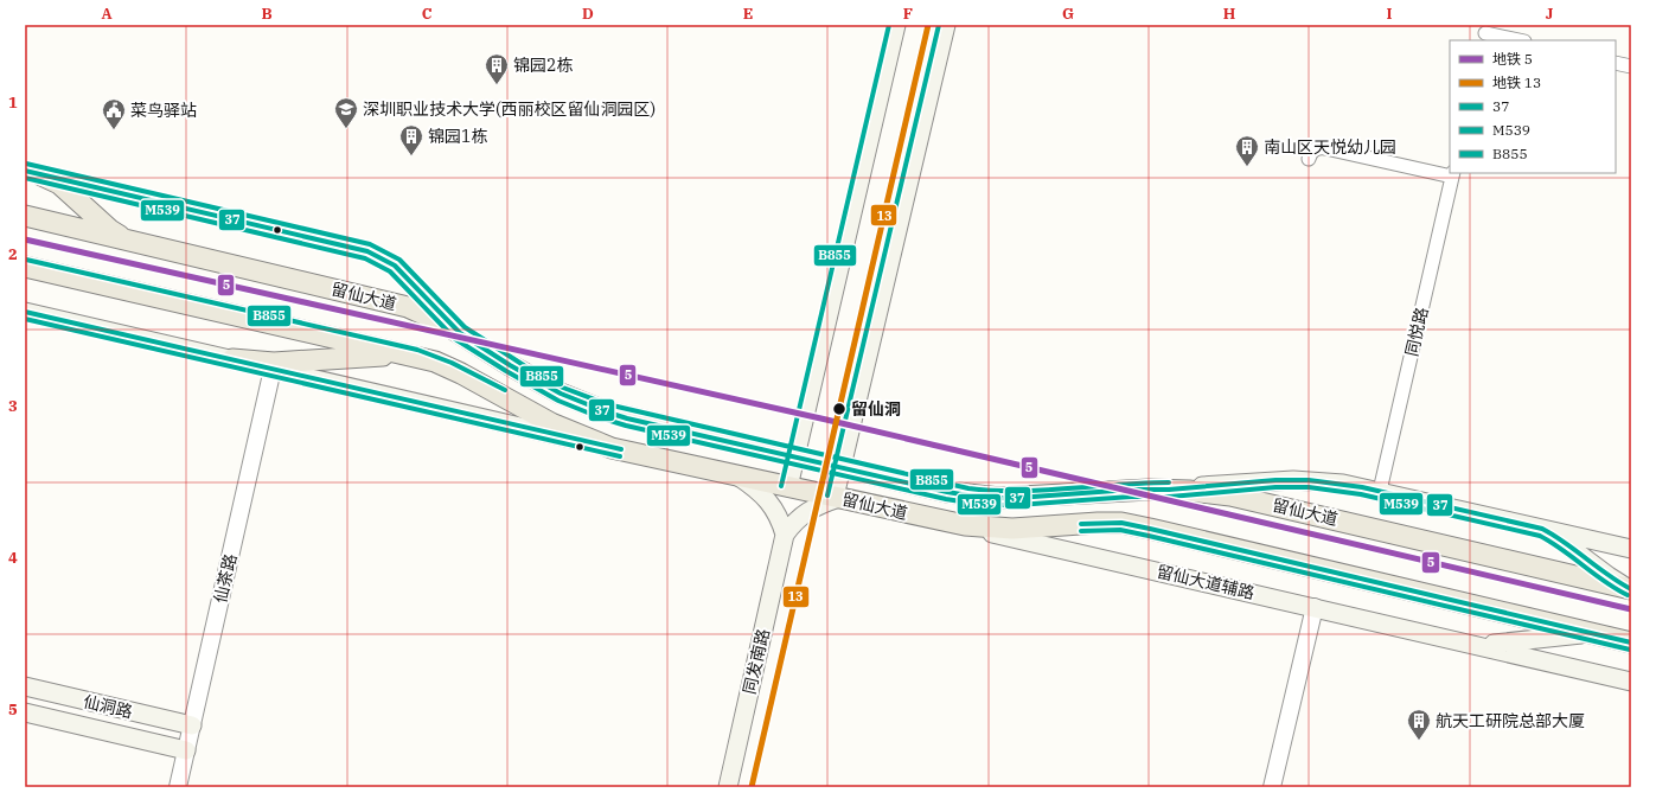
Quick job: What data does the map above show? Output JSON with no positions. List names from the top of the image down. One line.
{"streets":{"main road":["留仙大道","留仙大道辅路","同发南路","仙洞路"],"street":["同悦路","仙茶路"]},"crossings":[["留仙大道","留仙大道辅路"],["仙茶路","仙洞路"]],"places":{"building":["锦园2栋","锦园1栋","南山区天悦幼儿园","航天工研院总部大厦"],"school or university":["深圳职业技术大学(西丽校区留仙洞园区)"],"public building":["菜鸟驿站"],"other":["留仙洞"]},"lines":["metro line 13","transit line B855","transit line 37","transit line M539","metro line 5"],"legend":["地铁 5","地铁 13","37","M539","B855"],"grid":{"columns":["A","B","C","D","E","F","G","H","I","J"],"rows":["1","2","3","4","5"]}}
